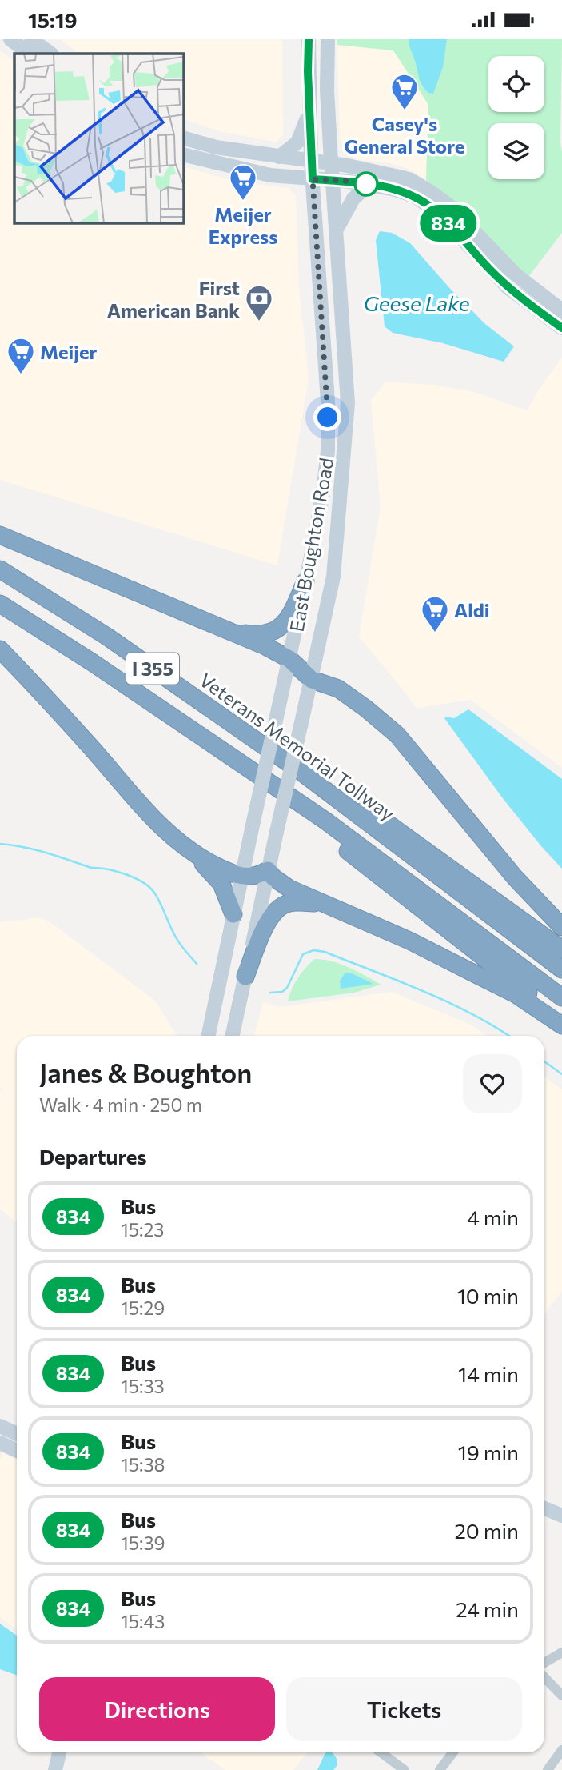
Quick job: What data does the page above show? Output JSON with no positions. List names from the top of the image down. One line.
{"streets":{"highway":["I 355","Veterans Memorial Tollway"],"main road":["East Boughton Road"]},"water":["Geese Lake"],"places":{"supermarket":["Casey's General Store","Meijer Express","Meijer","Aldi"],"bank":["First American Bank"]},"lines":["bus line 834"],"page":{"status":"15:19","on_map":"834","heading":[["Janes & Boughton","Walk · 4 min · 250 m"],"Departures"],"list":[{"mark":"834","name":"Bus","note":"15:23","value":"4 min"},{"mark":"834","name":"Bus","note":"15:29","value":"10 min"},{"mark":"834","name":"Bus","note":"15:33","value":"14 min"},{"mark":"834","name":"Bus","note":"15:38","value":"19 min"},{"mark":"834","name":"Bus","note":"15:39","value":"20 min"},{"mark":"834","name":"Bus","note":"15:43","value":"24 min"}],"buttons":["Directions","Tickets"]}}
